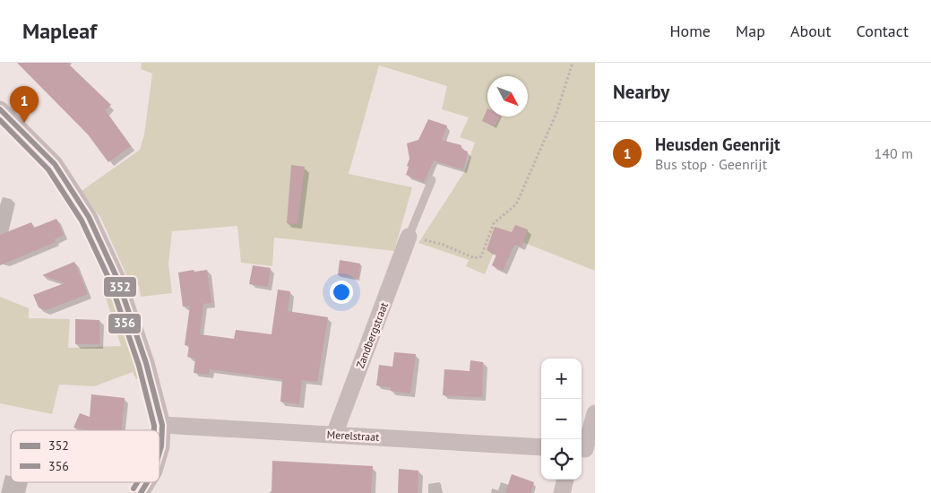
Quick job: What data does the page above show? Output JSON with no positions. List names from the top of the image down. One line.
{"streets":{"street":["Zandbergstraat","Merelstraat"]},"crossings":[["Zandbergstraat","Merelstraat"]],"lines":["transit line 352","transit line 356"],"legend":["352","356"],"north":"bottom right","page":{"header":"Mapleaf","nav":["Home","Map","About","Contact"],"heading":"Nearby","pins":"1","list":[{"mark":"1","name":"Heusden Geenrijt","note":"Bus stop · Geenrijt","value":"140 m"}],"map_buttons":["+","−"]}}
